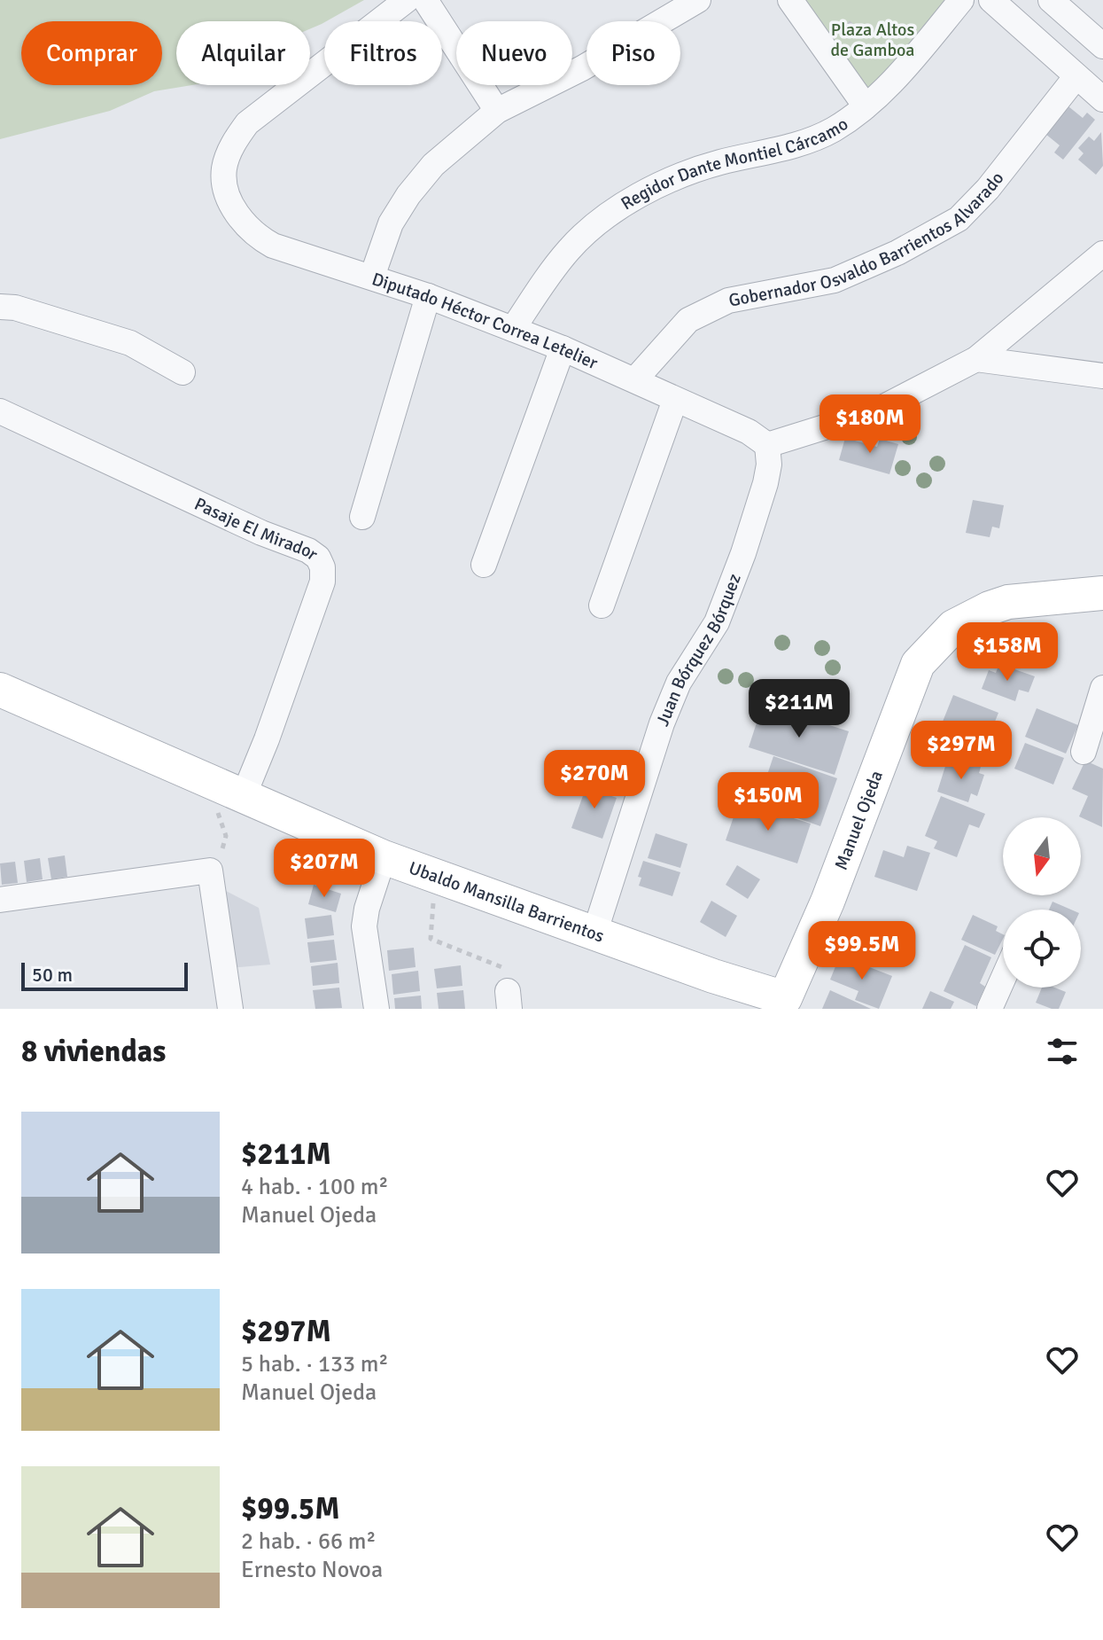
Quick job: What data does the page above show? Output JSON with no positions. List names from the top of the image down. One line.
{"streets":{"street":["Regidor Dante Montiel Cárcamo","Gobernador Osvaldo Barrientos Alvarado","Diputado Héctor Correa Letelier","Pasaje El Mirador","Juan Bórquez Bórquez","Manuel Ojeda","Ubaldo Mansilla Barrientos"]},"crossings":[["Regidor Dante Montiel Cárcamo","Diputado Héctor Correa Letelier"],["Gobernador Osvaldo Barrientos Alvarado","Diputado Héctor Correa Letelier"],["Diputado Héctor Correa Letelier","Juan Bórquez Bórquez"],["Pasaje El Mirador","Ubaldo Mansilla Barrientos"],["Juan Bórquez Bórquez","Ubaldo Mansilla Barrientos"],["Manuel Ojeda","Ubaldo Mansilla Barrientos"]],"parks":["Plaza Altos de Gamboa"],"scale_bar":"50 m","north":"bottom","page":{"chip":["Comprar","Alquilar","Filtros","Nuevo","Piso"],"price":["$180M","$158M","$211M","$297M","$270M","$150M","$207M","$99.5M"],"scale":"50 m","heading":"8 viviendas","list":[{"name":"$211M","note":"4 hab. · 100 m² · Manuel Ojeda"},{"name":"$297M","note":"5 hab. · 133 m² · Manuel Ojeda"},{"name":"$99.5M","note":"2 hab. · 66 m² · Ernesto Novoa"}]}}
